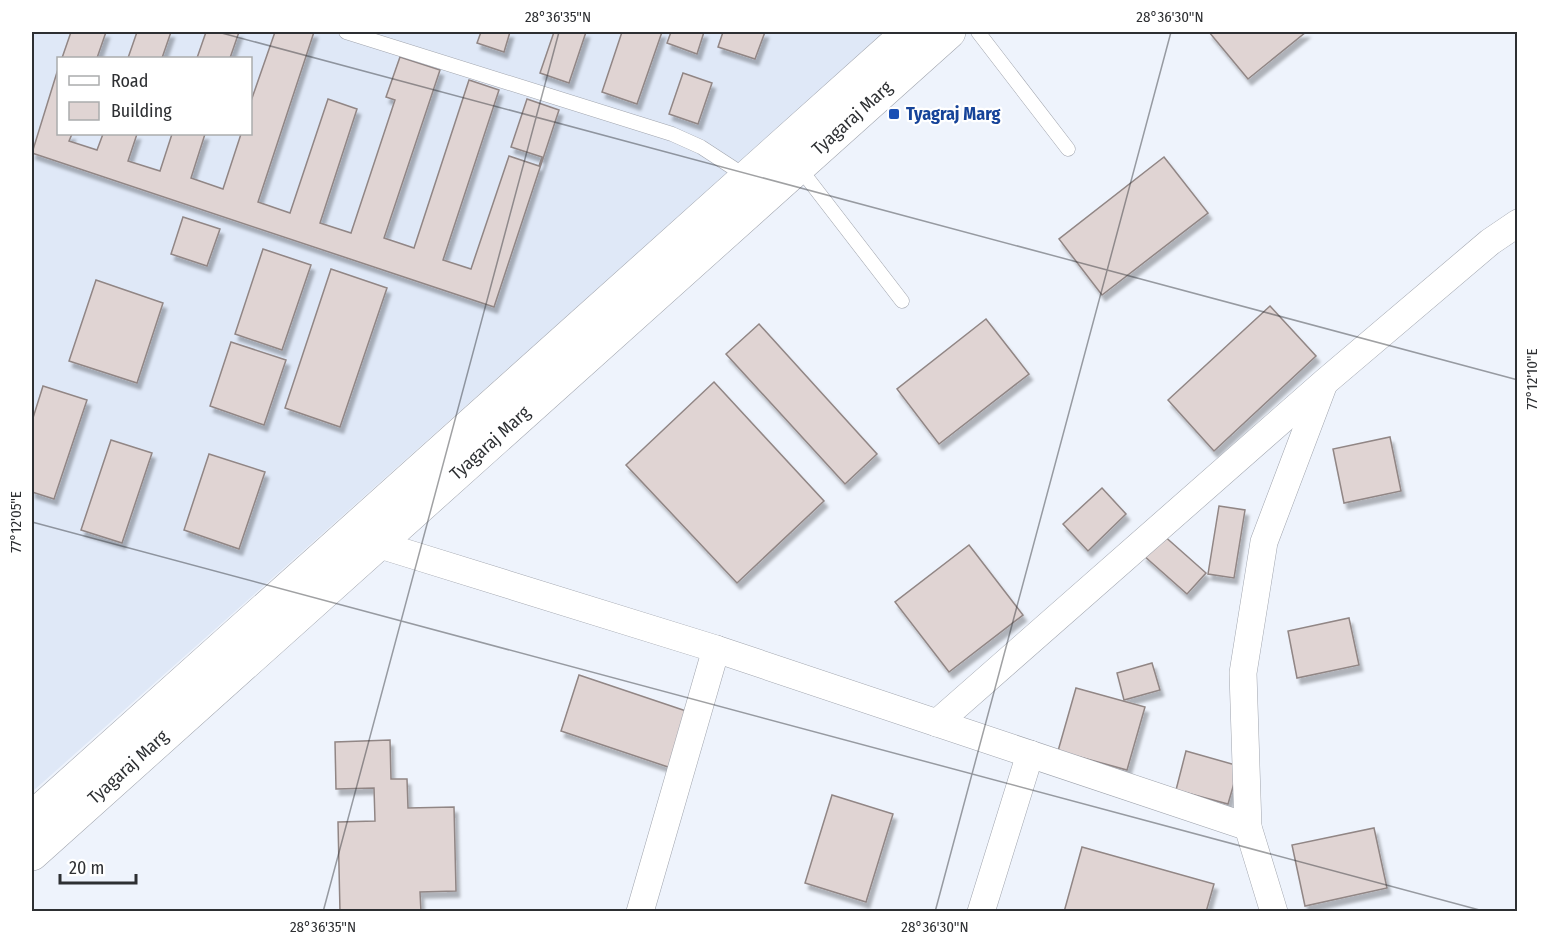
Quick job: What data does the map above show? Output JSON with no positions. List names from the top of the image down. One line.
{"streets":{"street":["Tyagaraj Marg"]},"places":{"transit":["Tyagraj Marg"]},"legend":["Road","Building"],"scale_bar":"20 m","coordinates":["28°36'35\"N","28°36'30\"N","77°12'10\"E","77°12'05\"E"]}
